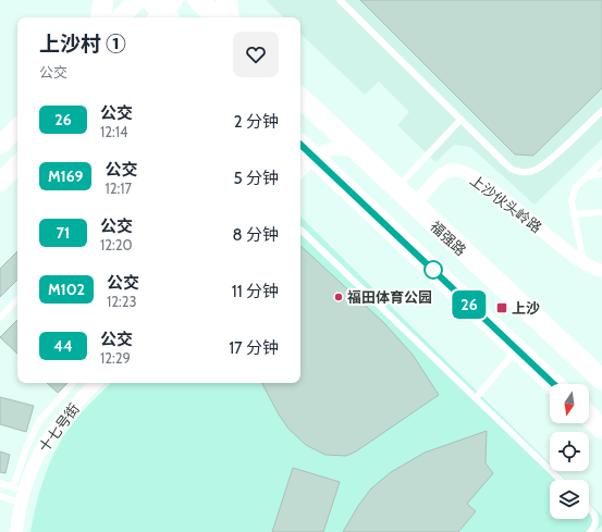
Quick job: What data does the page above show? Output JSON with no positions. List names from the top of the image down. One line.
{"streets":{"main road":["福强路"],"street":["上沙伙头岭路","十七号街"]},"crossings":[["上沙伙头岭路","福强路"]],"places":{"other":["福田体育公园"],"transit":["上沙"]},"lines":["bus line 26"],"north":"bottom","page":{"on_map":"26","heading":["上沙村 ①","公交"],"list":[{"mark":"26","name":"公交","note":"12:14","value":"2 分钟"},{"mark":"M169","name":"公交","note":"12:17","value":"5 分钟"},{"mark":"71","name":"公交","note":"12:20","value":"8 分钟"},{"mark":"M102","name":"公交","note":"12:23","value":"11 分钟"},{"mark":"44","name":"公交","note":"12:29","value":"17 分钟"}]}}
